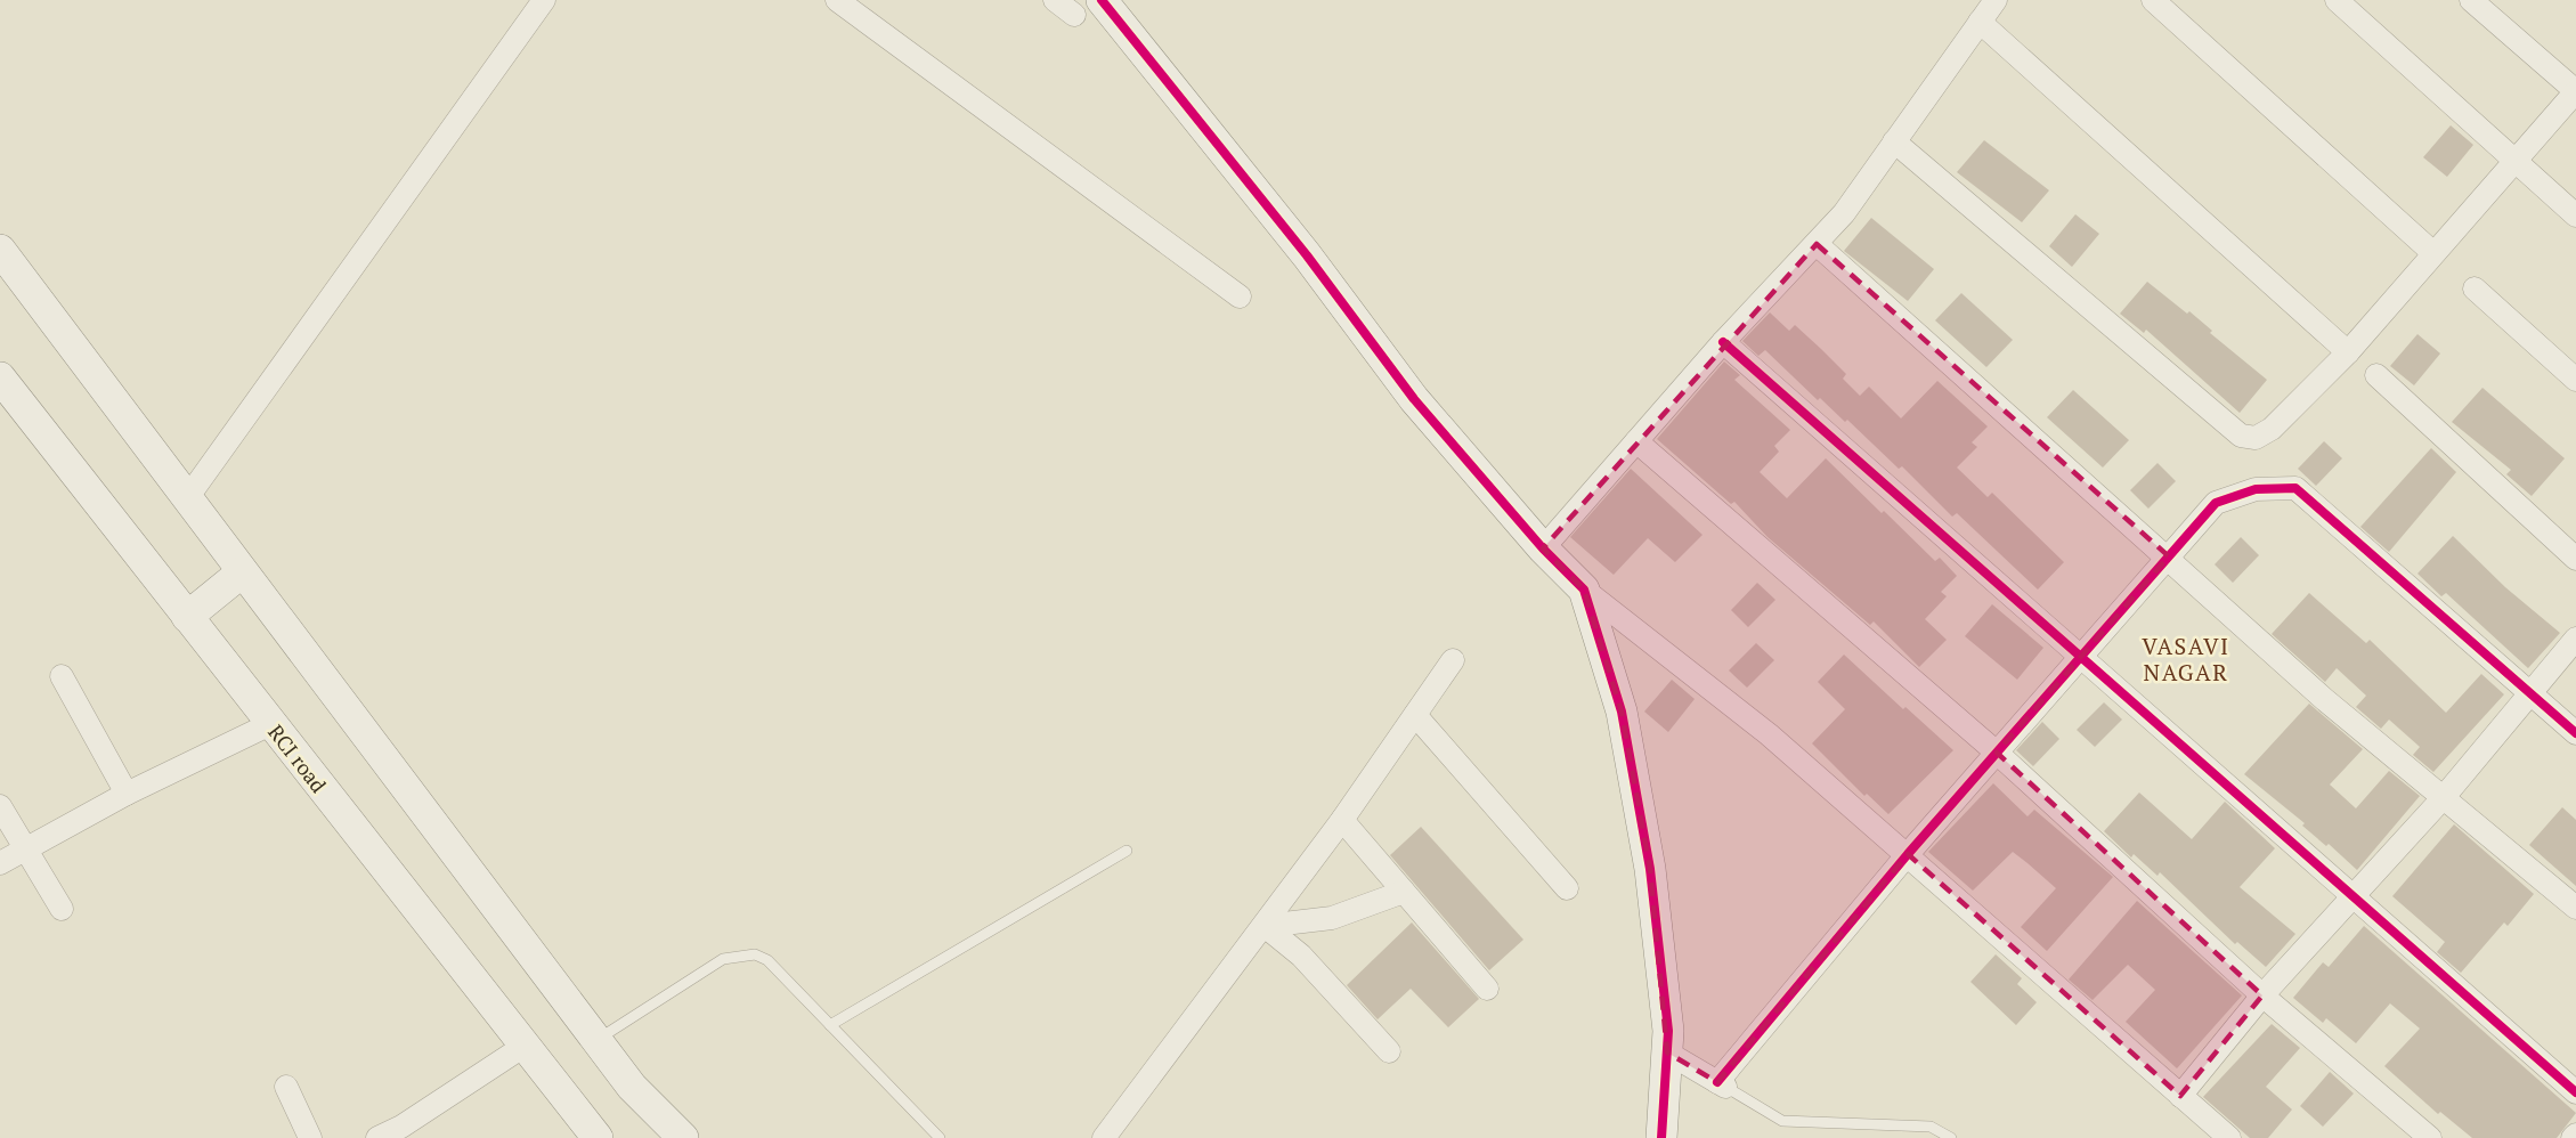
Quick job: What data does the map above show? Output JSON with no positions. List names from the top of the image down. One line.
{"streets":{"main road":["RCI road"]},"districts":["VASAVI NAGAR"]}
